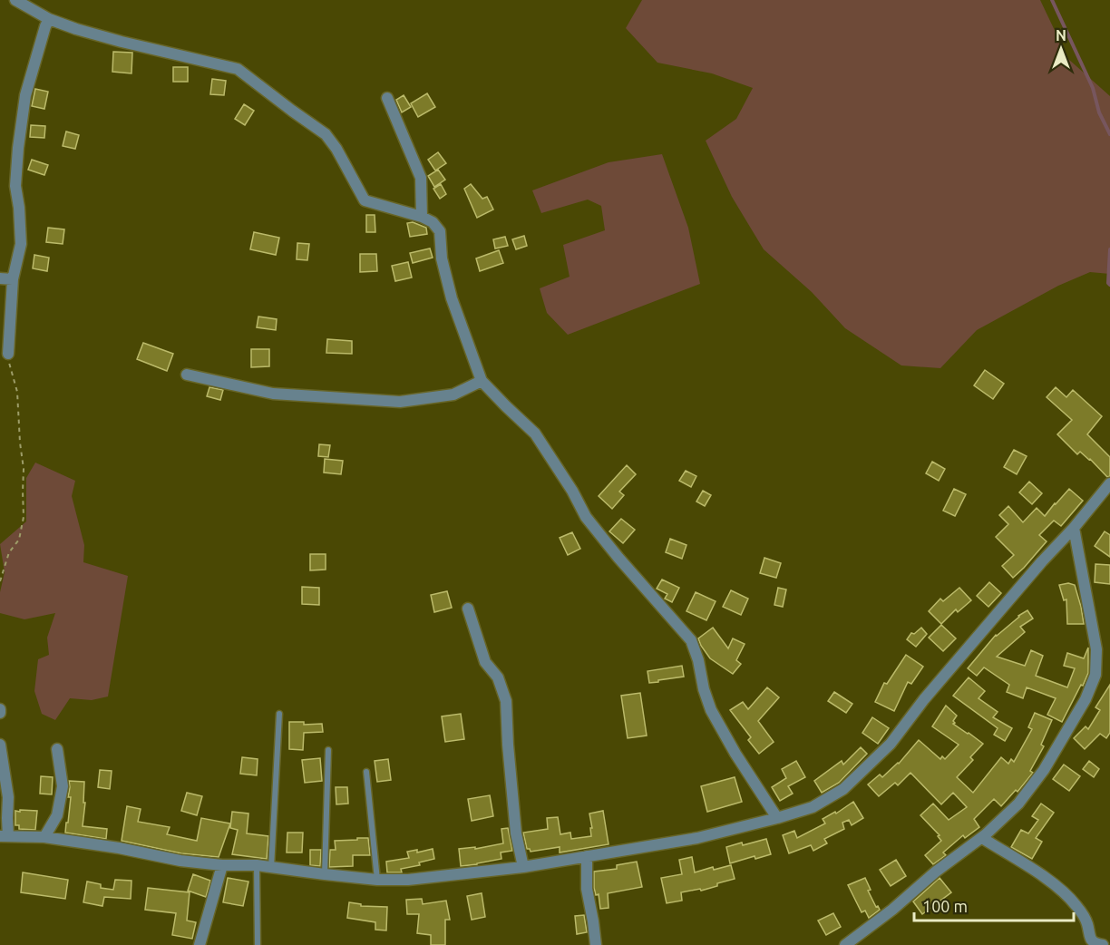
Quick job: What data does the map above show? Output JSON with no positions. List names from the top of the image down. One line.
{"scale_bar":"100 m","north":"top"}
